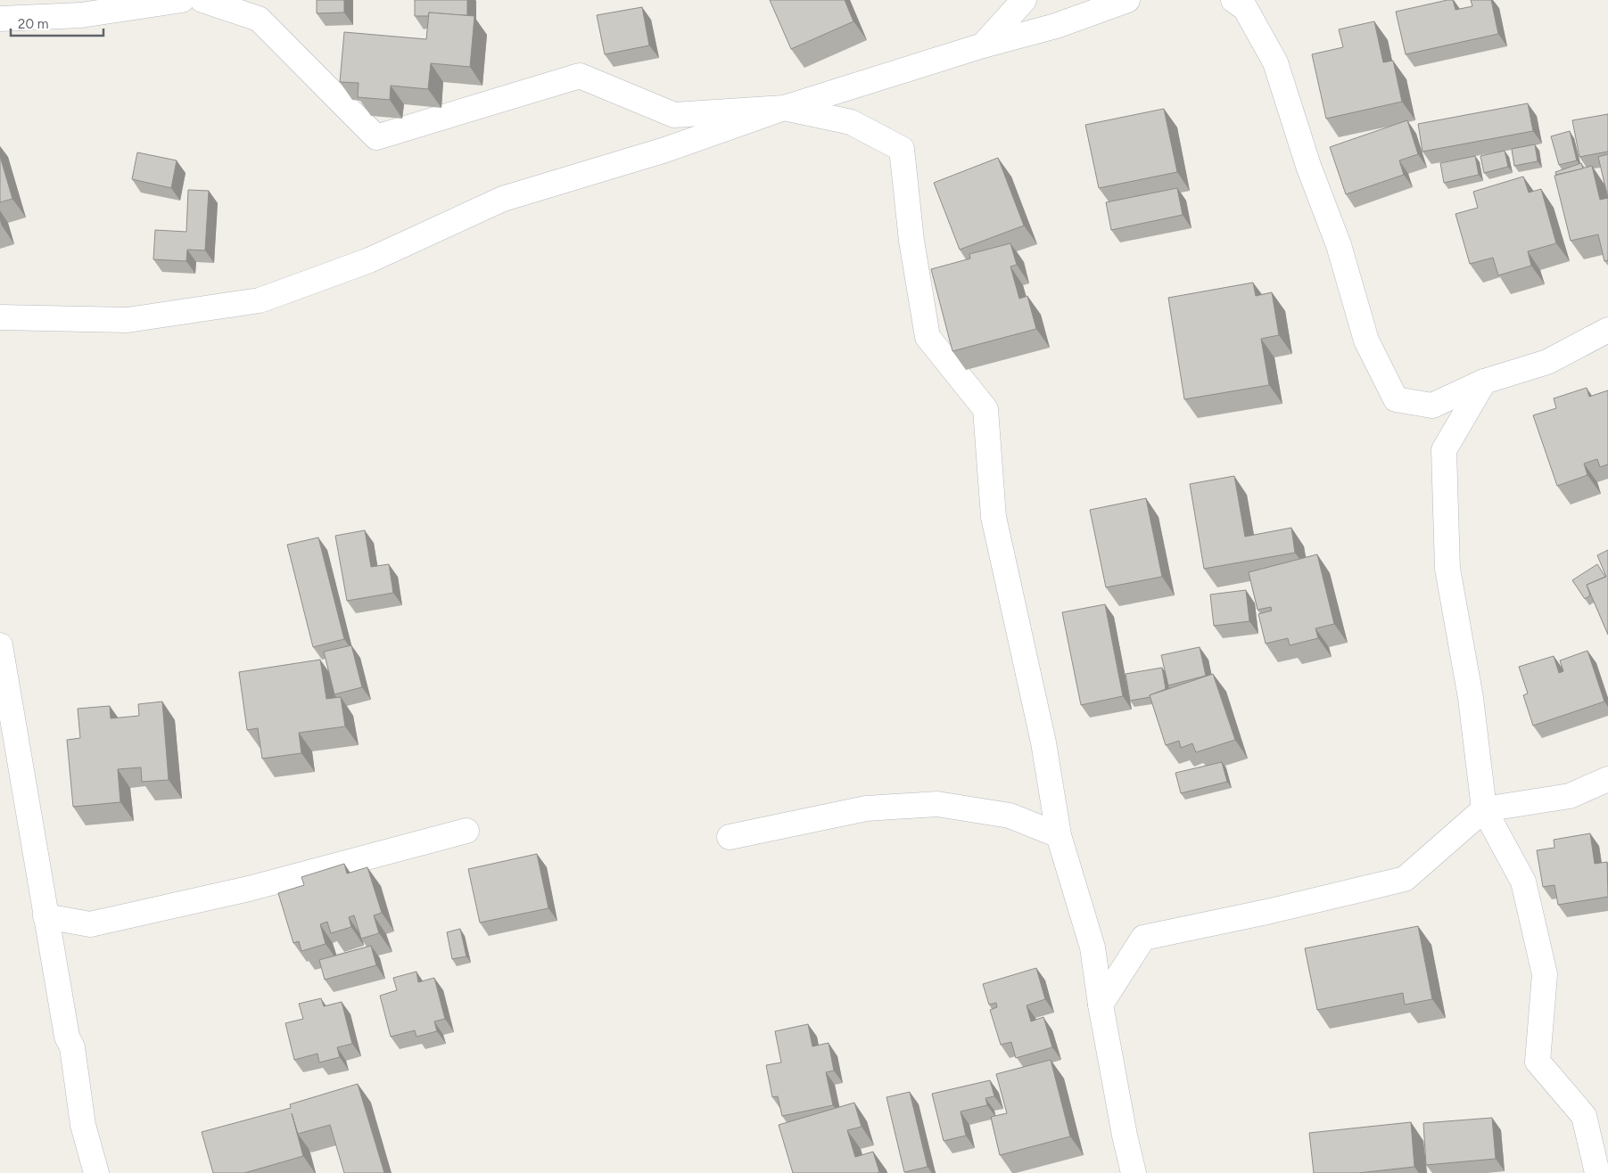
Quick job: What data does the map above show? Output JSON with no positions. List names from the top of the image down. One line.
{"scale_bar":"20 m"}
